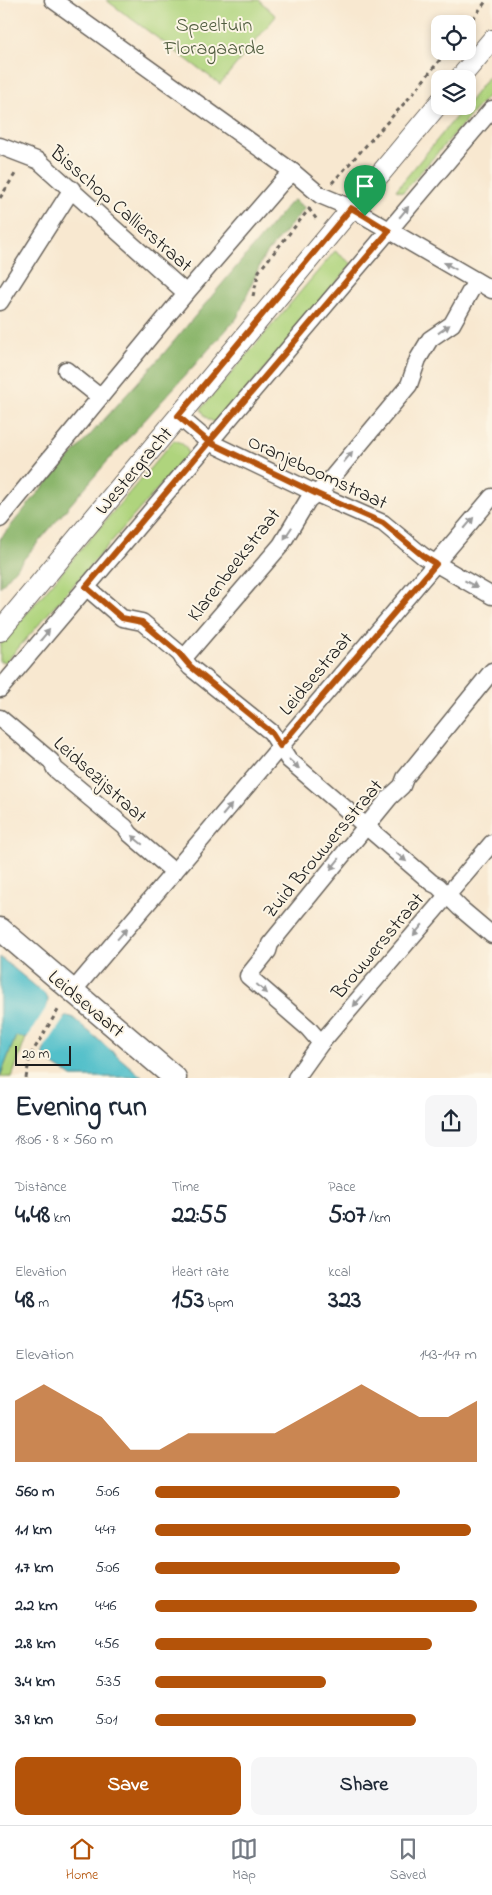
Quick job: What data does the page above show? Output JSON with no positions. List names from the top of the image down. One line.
{"streets":{"main road":["Leidsevaart"],"street":["Bisschop Callierstraat","Westergracht","Oranjeboomstraat","Klarenbeekstraat","Leidsestraat","Leidsezijstraat","Zuid Brouwersstraat","Brouwersstraat"]},"crossings":[["Westergracht","Oranjeboomstraat"],["Oranjeboomstraat","Klarenbeekstraat"],["Oranjeboomstraat","Leidsestraat"],["Leidsestraat","Leidsezijstraat"],["Leidsestraat","Leidsevaart"],["Zuid Brouwersstraat","Brouwersstraat"]],"one_way":["Leidsestraat","Leidsezijstraat","Brouwersstraat"],"parks":["Speeltuin Floragaarde"],"scale_bar":"20 m","page":{"scale":"20 m","heading":["Evening run","18:06 · 8 × 560 m"],"stats":[["Distance","4.48 km"],["Time","22:55"],["Pace","5:07 /km"],["Elevation","48 m"],["Heart rate","153 bpm"],["kcal","323"]],"chart":["Elevation","143–147 m"],"list":[{"name":"560 m","note":"5:06"},{"name":"1.1 km","note":"4:47"},{"name":"1.7 km","note":"5:06"},{"name":"2.2 km","note":"4:46"},{"name":"2.8 km","note":"4:56"},{"name":"3.4 km","note":"5:35"},{"name":"3.9 km","note":"5:01"}],"buttons":["Save","Share"],"tabs":["Home","Map","Saved"]}}
